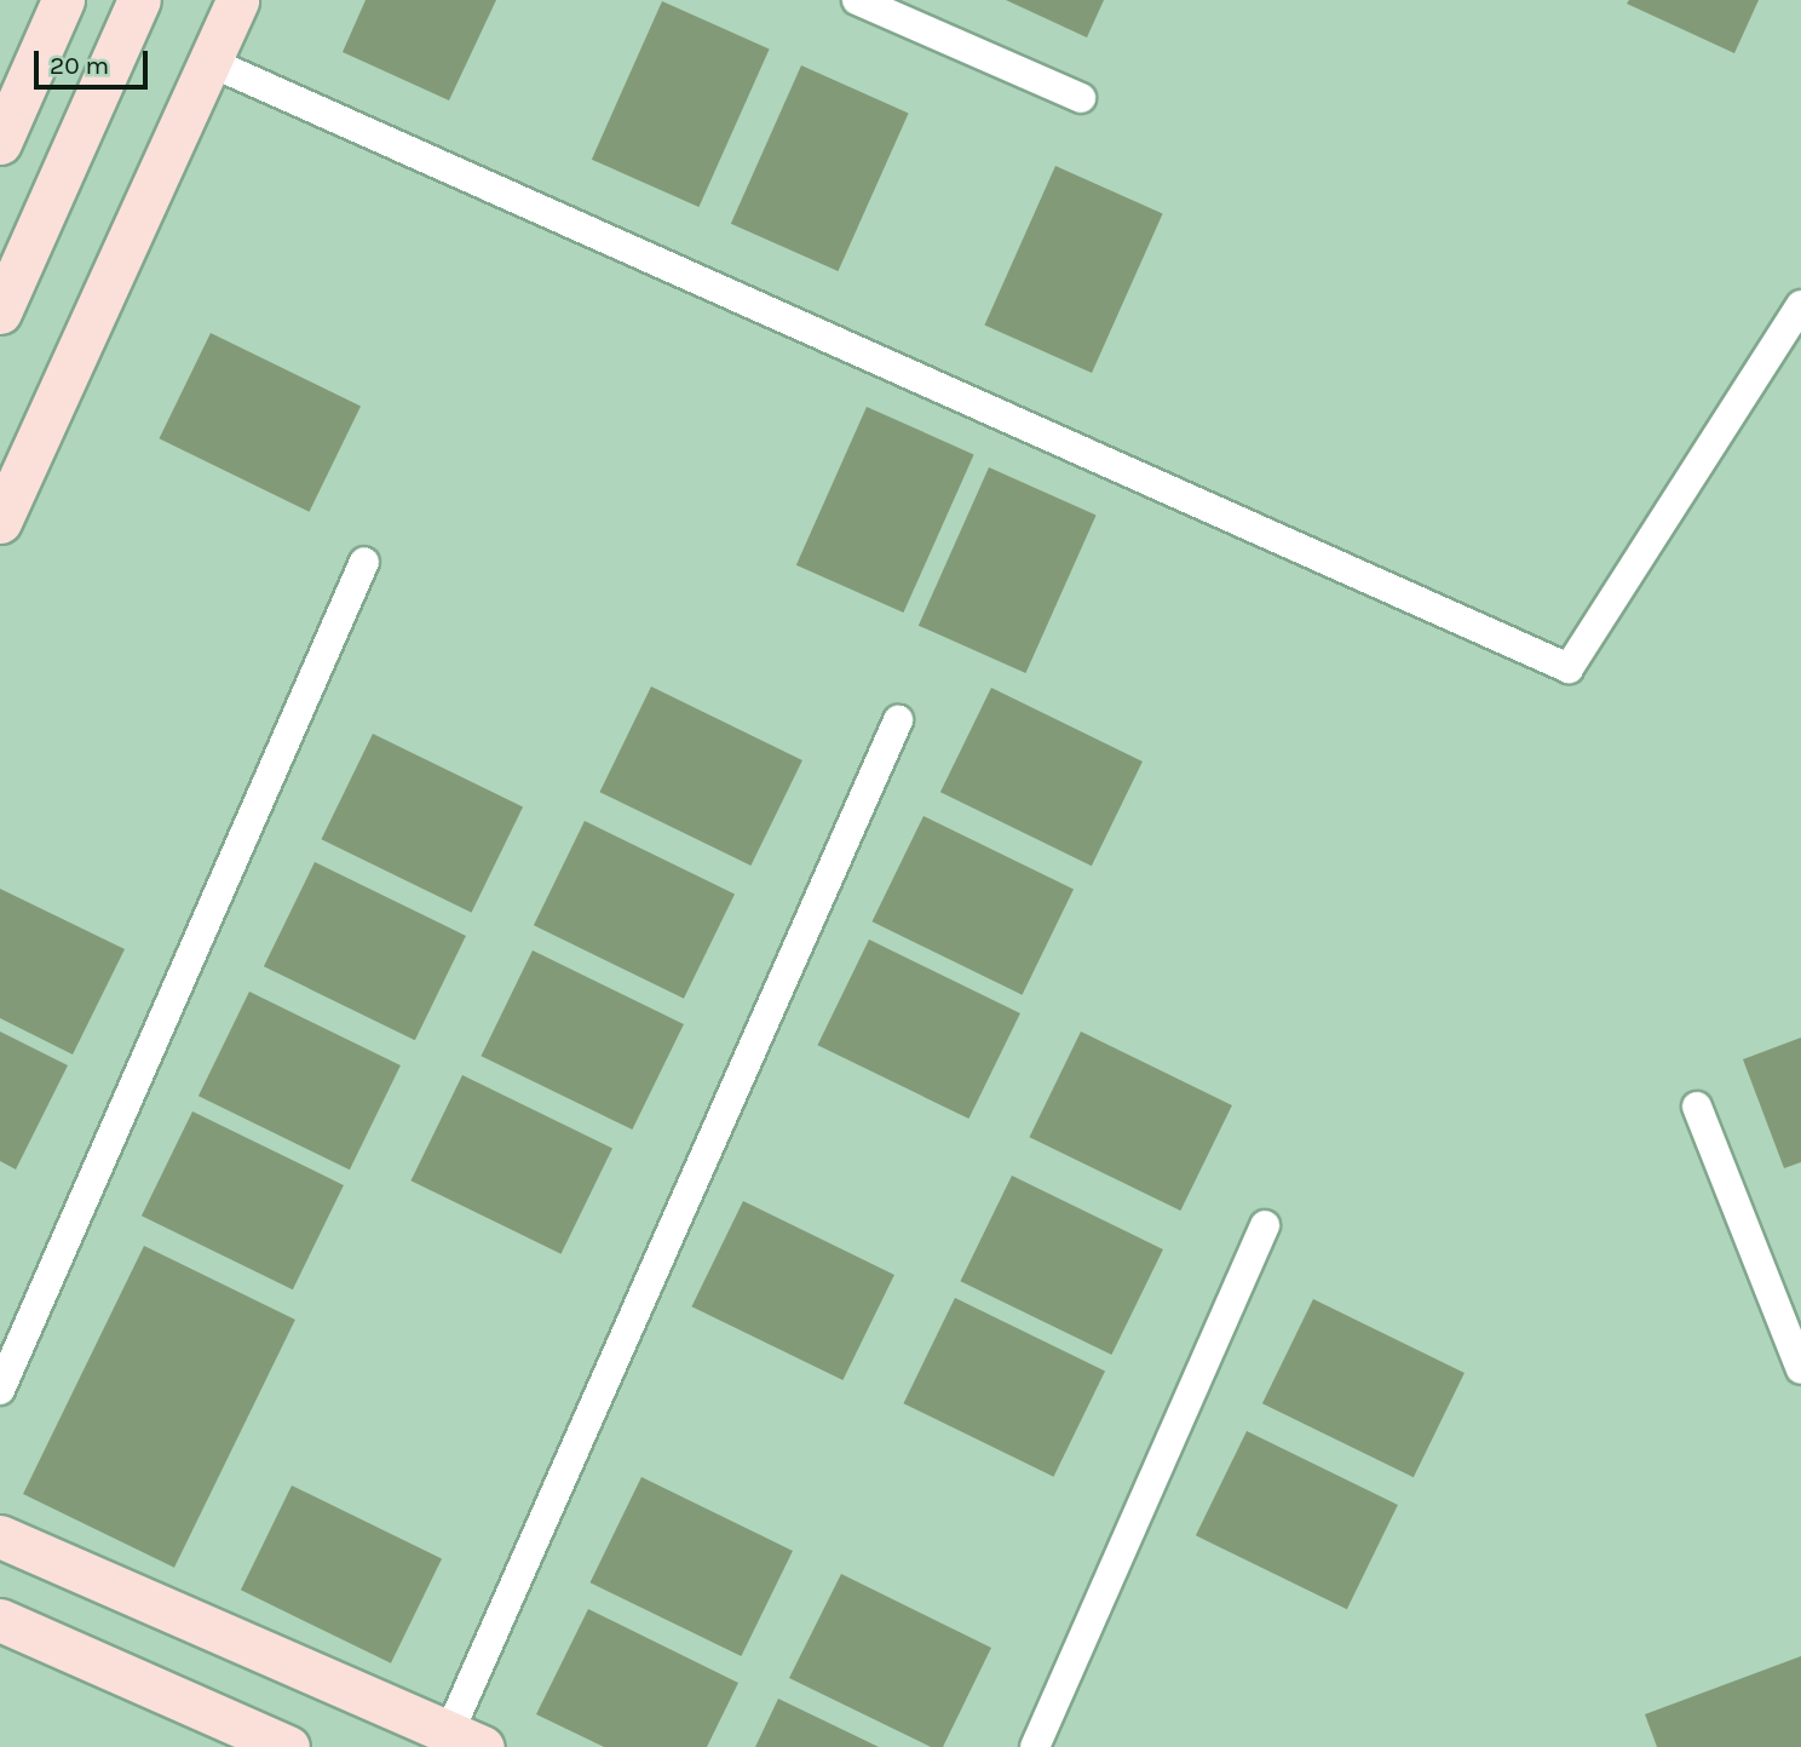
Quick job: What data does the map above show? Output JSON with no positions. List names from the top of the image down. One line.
{"scale_bar":"20 m"}
